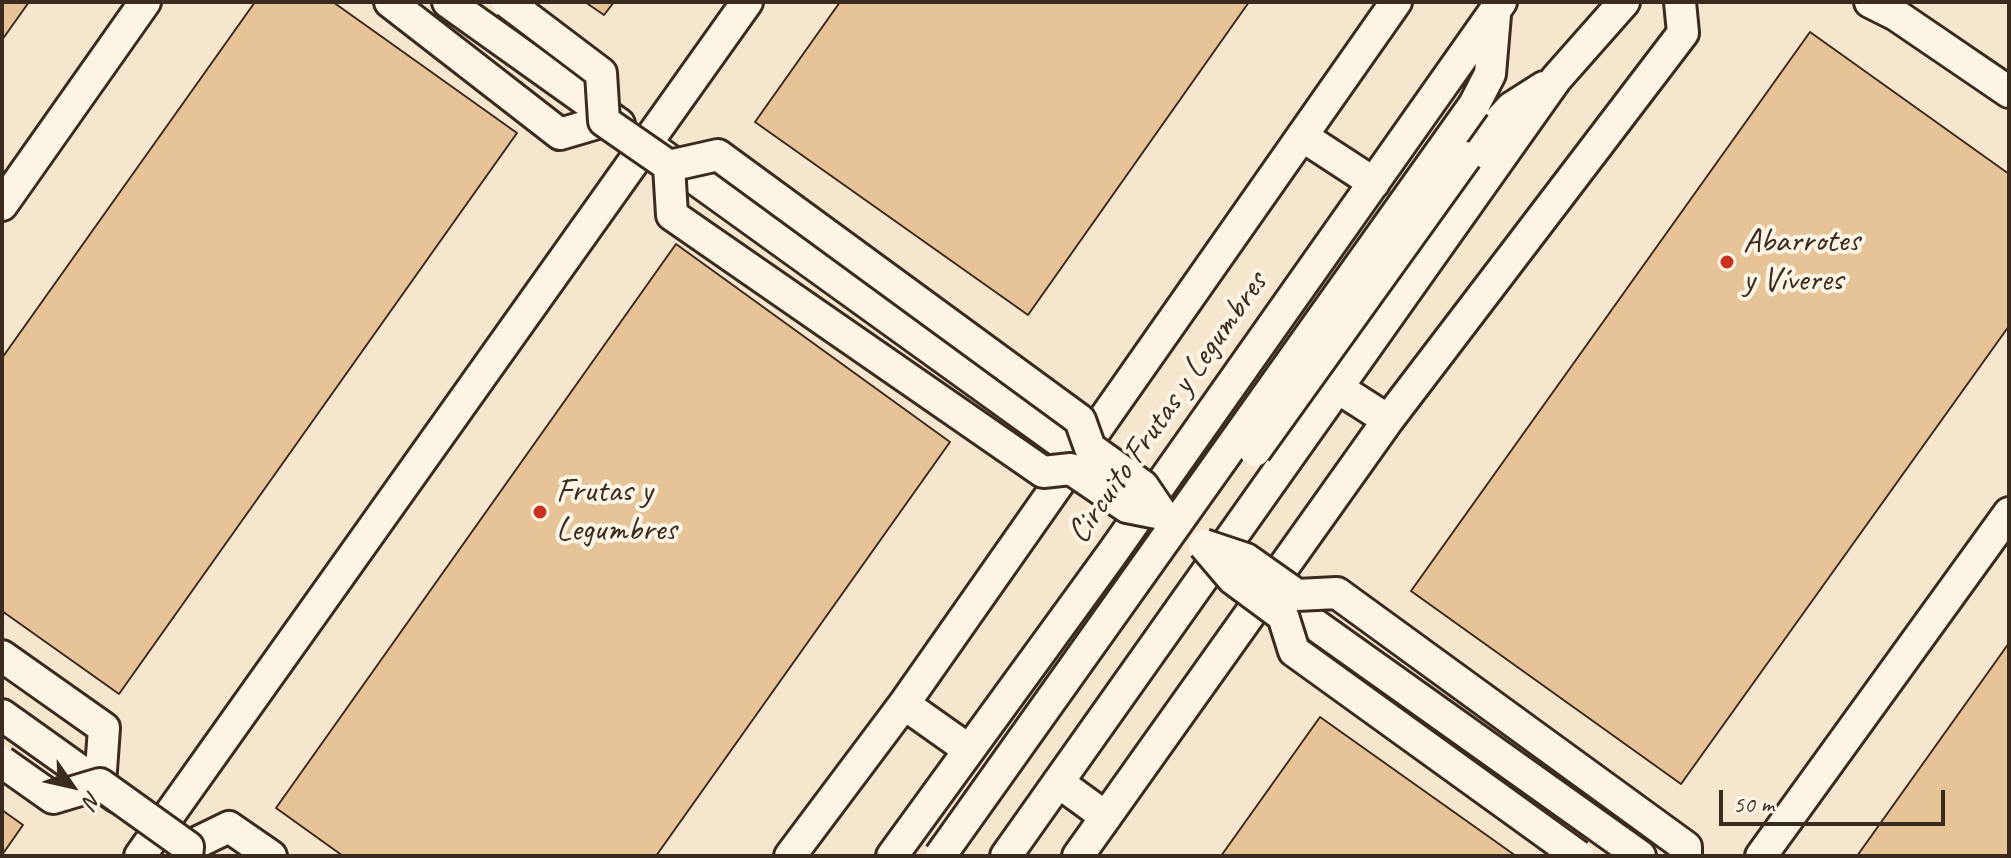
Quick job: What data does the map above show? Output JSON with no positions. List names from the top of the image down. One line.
{"streets":{"street":["Circuito Frutas y Legumbres"]},"places":["Abarrotes y Víveres","Frutas y Legumbres"],"scale_bar":"50 m","north":"bottom right"}
